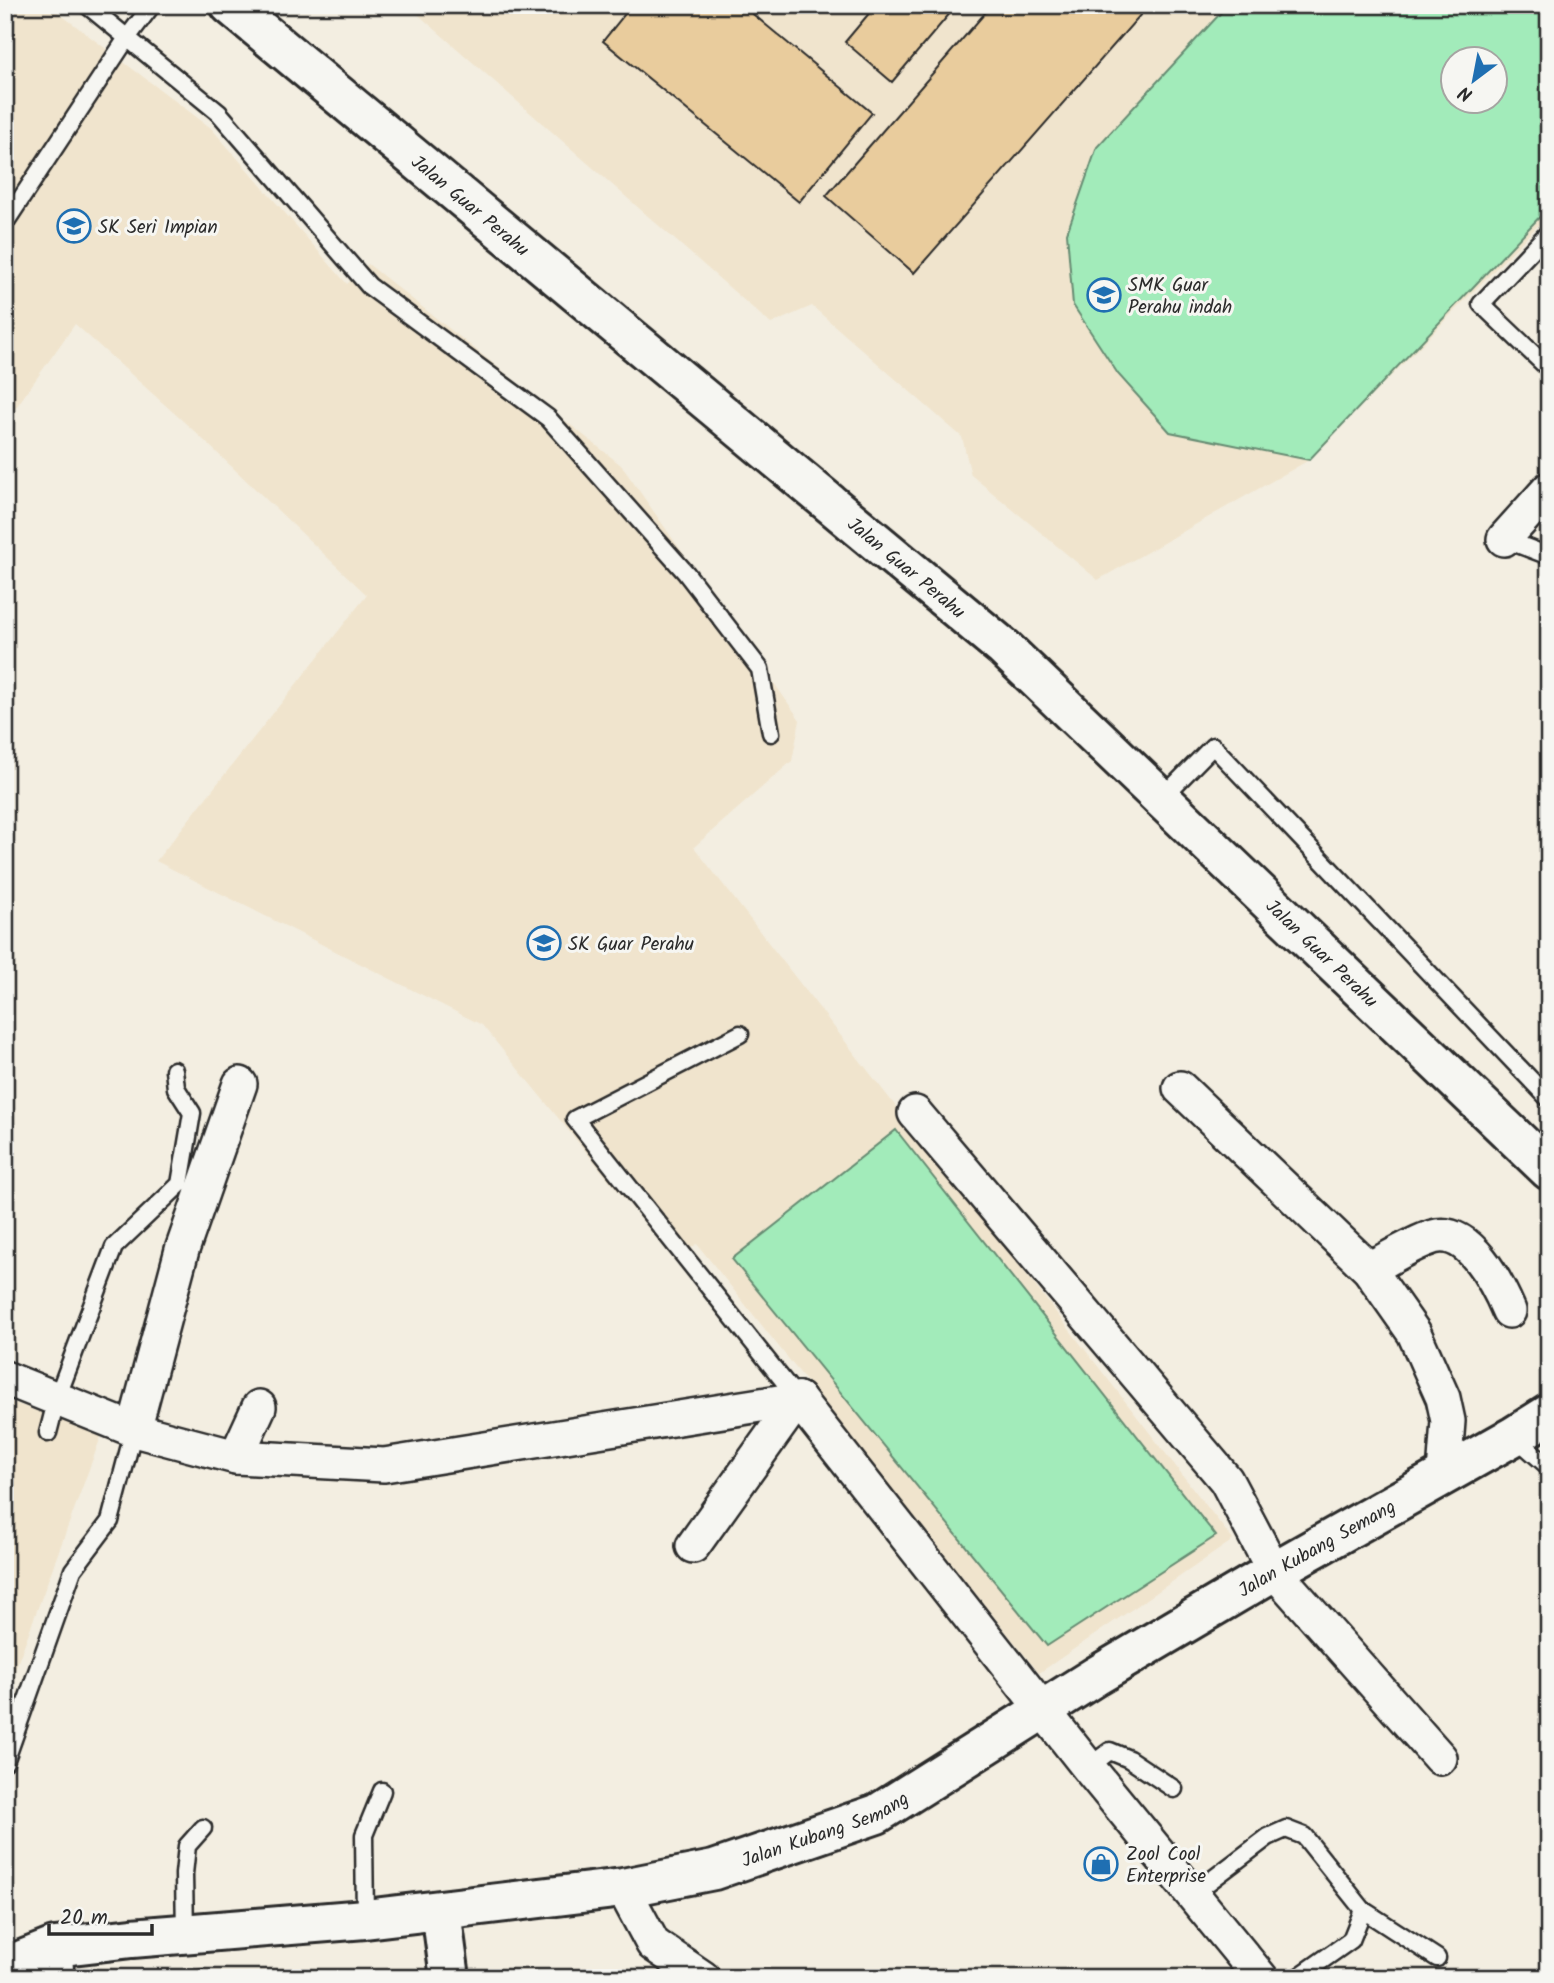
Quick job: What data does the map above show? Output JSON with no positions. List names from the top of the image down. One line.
{"streets":{"street":["Jalan Guar Perahu","Jalan Kubang Semang"]},"places":{"school or university":["SK Seri Impian","SMK Guar Perahu indah","SK Guar Perahu"],"shop":["Zool Cool Enterprise"]},"scale_bar":"20 m","north":"bottom left"}
